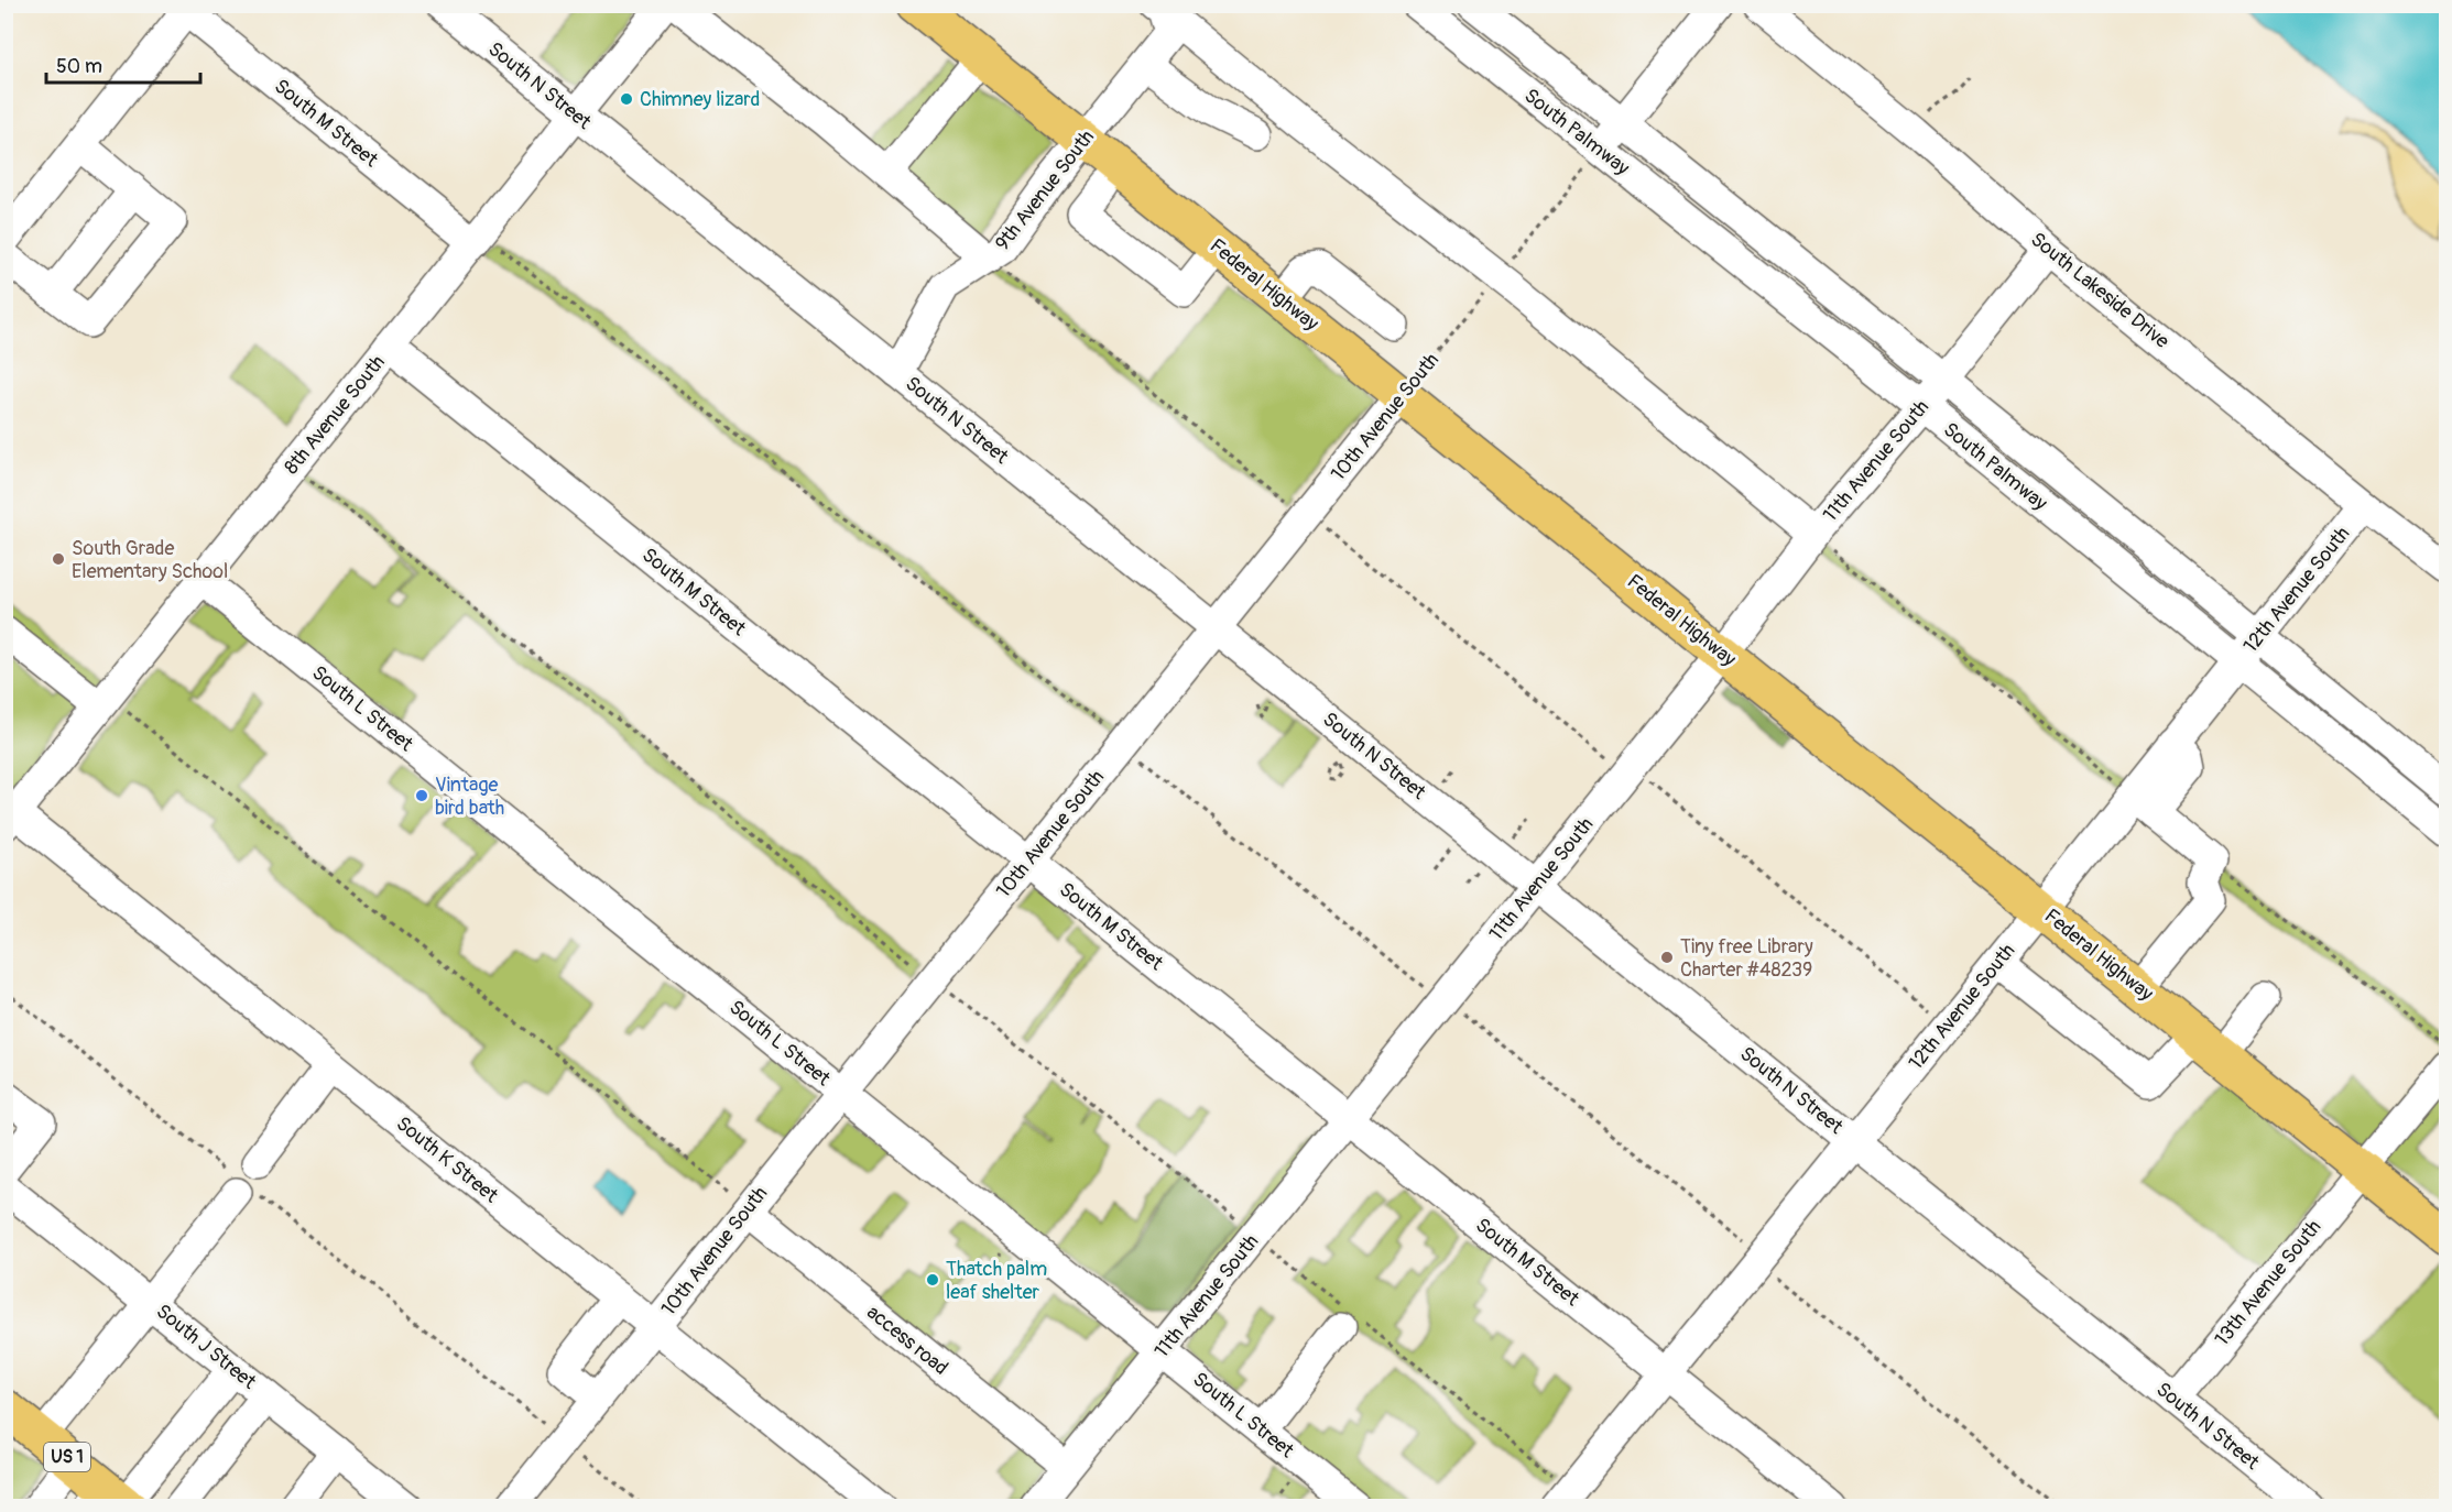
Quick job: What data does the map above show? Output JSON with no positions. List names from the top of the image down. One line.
{"streets":{"main road":["Federal Highway","US 1"],"street":["South N Street","South M Street","South Palmway","9th Avenue South","South Lakeside Drive","8th Avenue South","10th Avenue South","11th Avenue South","12th Avenue South","South L Street","South K Street","13th Avenue South","access road","South J Street"]},"crossings":[["South N Street","9th Avenue South"],["South N Street","8th Avenue South"],["South N Street","10th Avenue South"],["South N Street","11th Avenue South"],["South N Street","12th Avenue South"],["South N Street","13th Avenue South"],["South M Street","8th Avenue South"],["South M Street","10th Avenue South"],["South M Street","11th Avenue South"],["South M Street","12th Avenue South"],["South Palmway","10th Avenue South"],["South Palmway","11th Avenue South"],["South Palmway","12th Avenue South"],["9th Avenue South","Federal Highway"],["Federal Highway","10th Avenue South"],["Federal Highway","11th Avenue South"],["Federal Highway","12th Avenue South"],["Federal Highway","13th Avenue South"],["South Lakeside Drive","11th Avenue South"],["South Lakeside Drive","12th Avenue South"],["8th Avenue South","South L Street"],["8th Avenue South","South K Street"],["10th Avenue South","South L Street"],["10th Avenue South","South K Street"],["11th Avenue South","South L Street"]],"places":["Chimney lizard","South Grade Elementary School","Vintage bird bath","Tiny free Library Charter #48239","Thatch palm leaf shelter"],"scale_bar":"50 m"}
